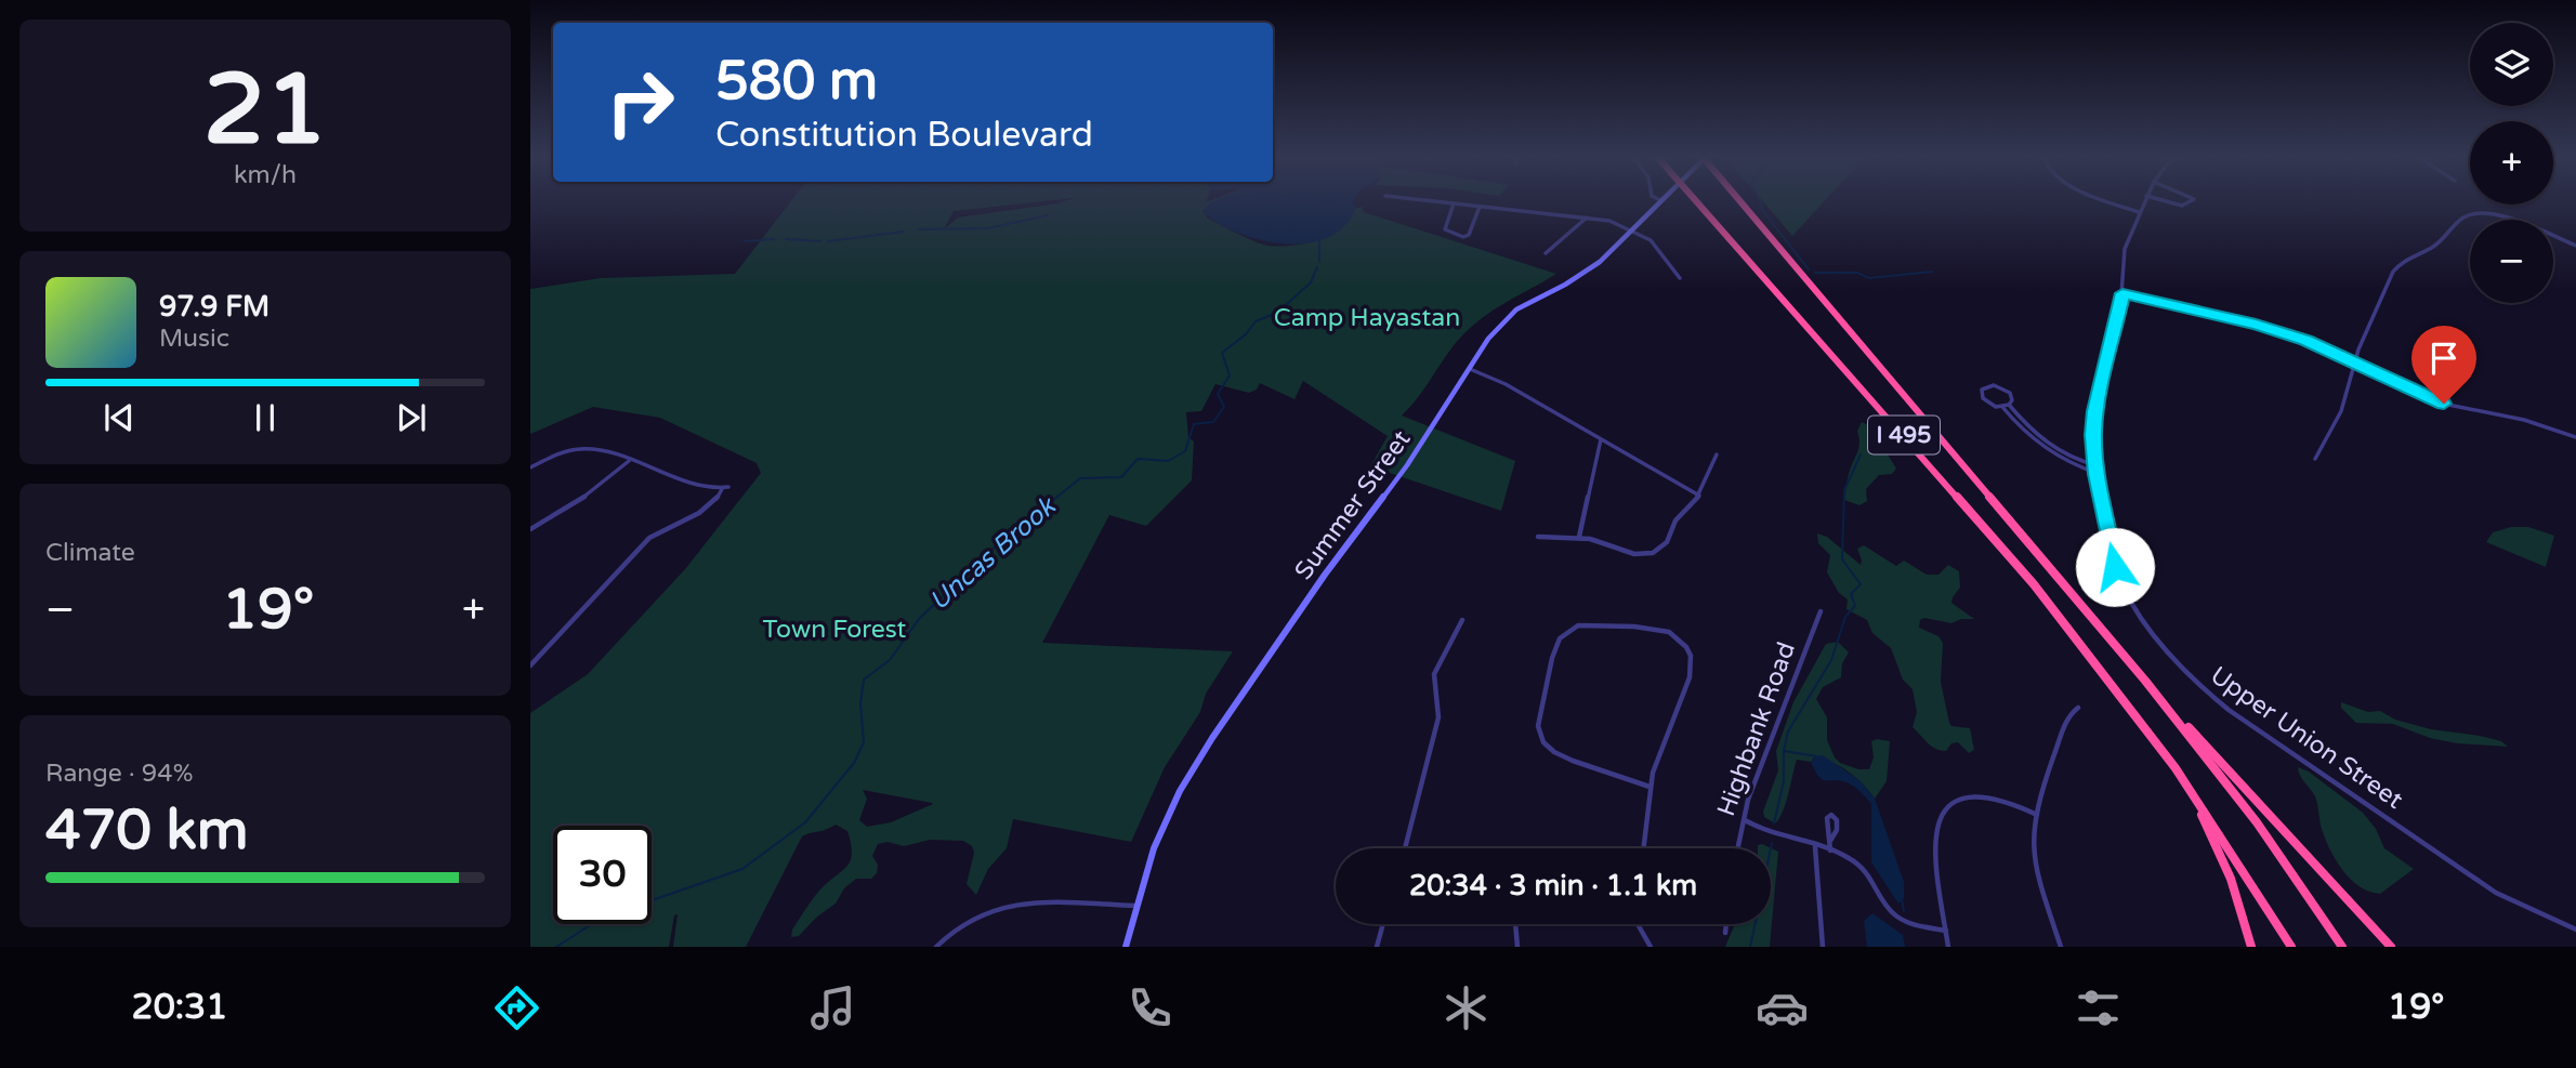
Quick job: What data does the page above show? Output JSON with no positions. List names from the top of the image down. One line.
{"streets":{"highway":["I 495"],"main road":["Summer Street"],"street":["Highbank Road","Upper Union Street"]},"water":["Uncas Brook"],"parks":["Camp Hayastan","Town Forest"],"page":{"tile":[["21","km/h"],"Climate",["Range · 94%","470 km"]],"map_buttons":["+","−"],"turn":["580 m","Constitution Boulevard"],"song":["97.9 FM","Music"],"heat":["−","19°","+"],"limit":"30","trip":"20:34 · 3 min · 1.1 km","tabs":["20:31","19°"]}}
